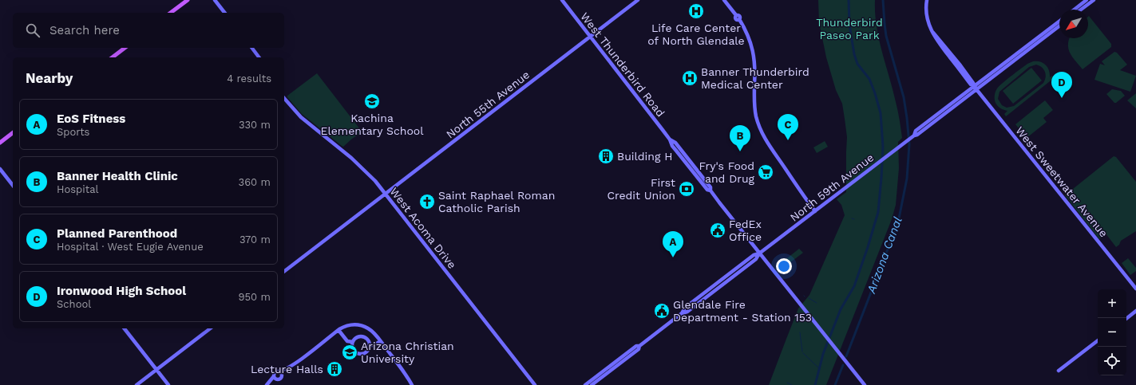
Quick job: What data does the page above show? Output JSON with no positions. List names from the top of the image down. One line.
{"streets":{"street":["West Thunderbird Road","North 55th Avenue","West Sweetwater Avenue","North 59th Avenue","West Acoma Drive"]},"crossings":[["West Thunderbird Road","North 55th Avenue"],["West Thunderbird Road","North 59th Avenue"],["North 55th Avenue","West Acoma Drive"],["West Sweetwater Avenue","North 59th Avenue"]],"water":["Arizona Canal"],"parks":["Thunderbird Paseo Park"],"places":{"hospital":["Life Care Center of North Glendale","Banner Thunderbird Medical Center"],"school or university":["Kachina Elementary School","Arizona Christian University"],"building":["Building H","Lecture Halls"],"supermarket":["Fry's Food and Drug"],"bank":["First Credit Union"],"church":["Saint Raphael Roman Catholic Parish"],"public building":["FedEx Office","Glendale Fire Department - Station 153"]},"north":"bottom left","page":{"search":"Search here","heading":["Nearby","4 results"],"pins":["D","C","B","A"],"list":[{"mark":"A","name":"EoS Fitness","note":"Sports","value":"330 m"},{"mark":"B","name":"Banner Health Clinic","note":"Hospital","value":"360 m"},{"mark":"C","name":"Planned Parenthood","note":"Hospital · West Eugie Avenue","value":"370 m"},{"mark":"D","name":"Ironwood High School","note":"School","value":"950 m"}],"map_buttons":["+","−"]}}
